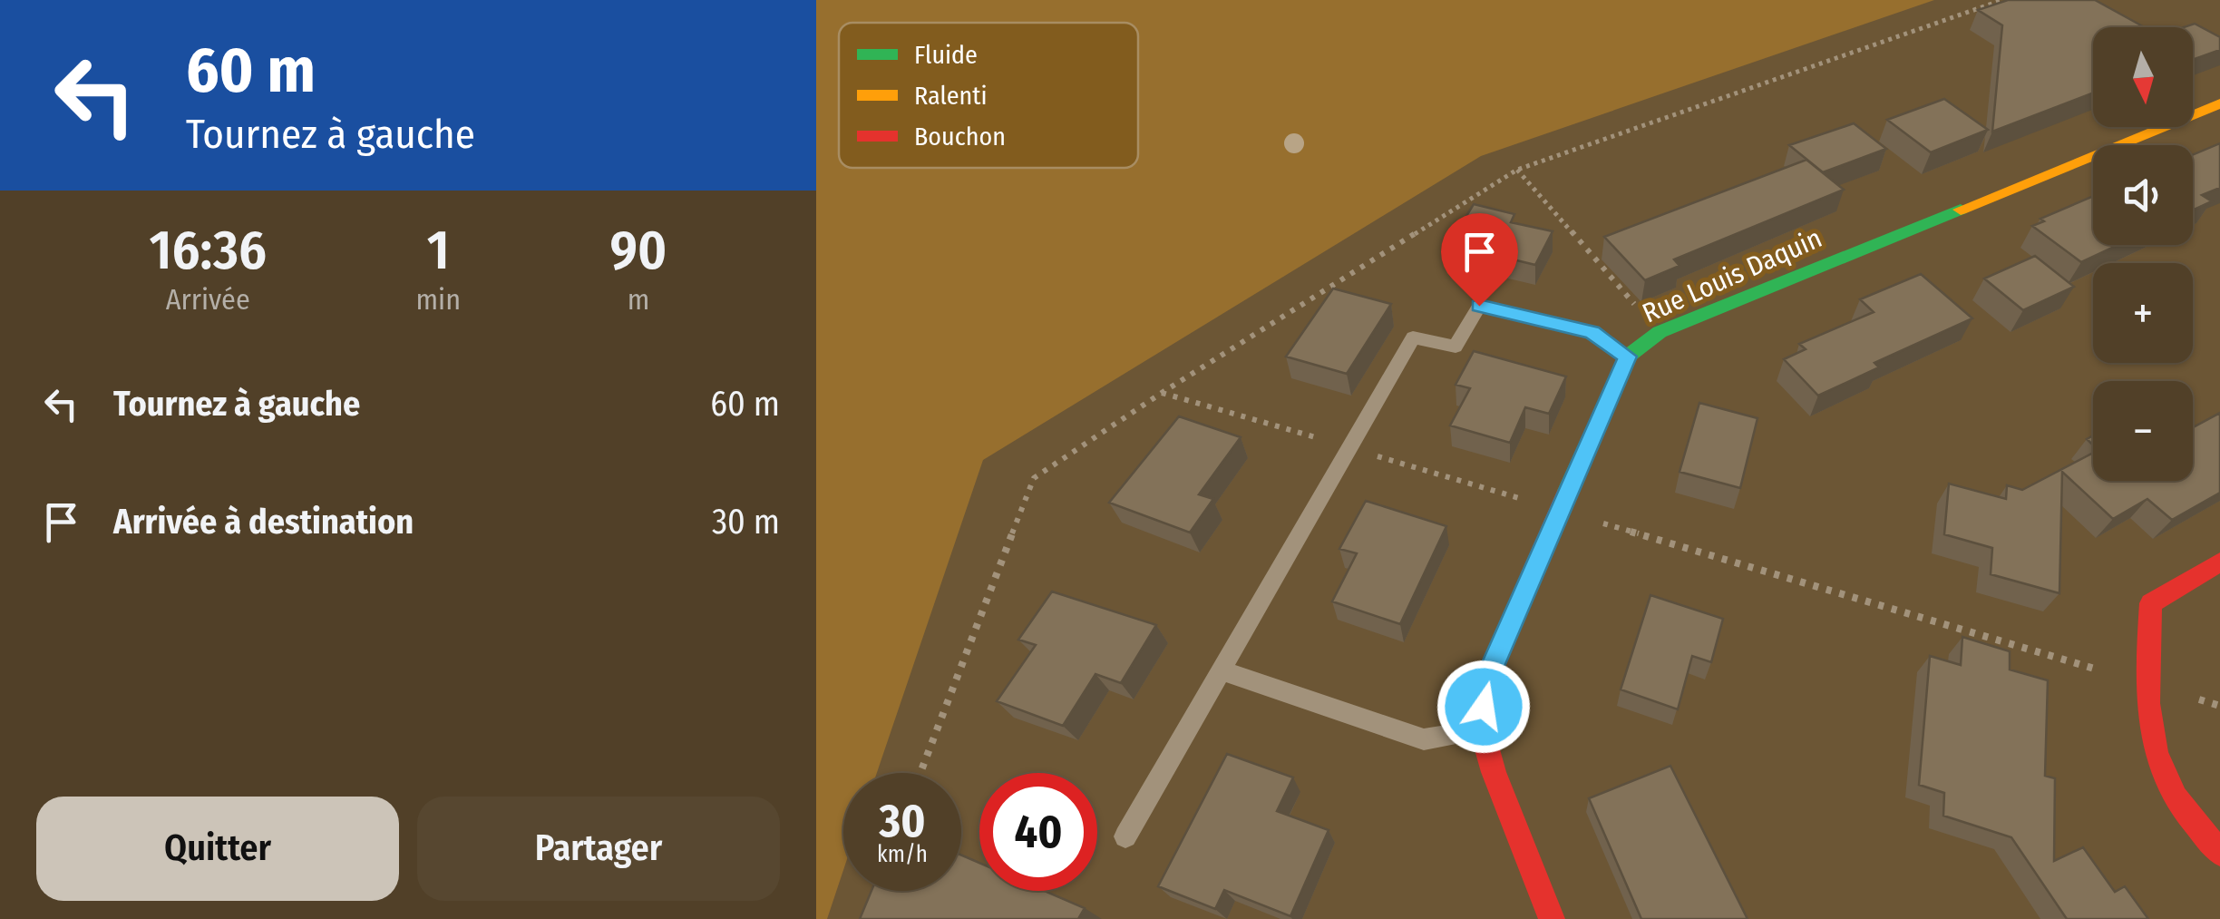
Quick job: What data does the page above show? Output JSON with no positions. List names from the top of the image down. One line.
{"streets":{"street":["Rue Louis Daquin"]},"legend":["Fluide","Ralenti","Bouchon"],"north":"bottom","page":{"turn":["60 m","Tournez à gauche"],"map_buttons":["+","−"],"eta":["16:36","Arrivée","1","min","90","m"],"list":[{"name":"Tournez à gauche","value":"60 m"},{"name":"Arrivée à destination","value":"30 m"}],"speed":"30 km/h","limit":"40","buttons":["Quitter","Partager"]}}
